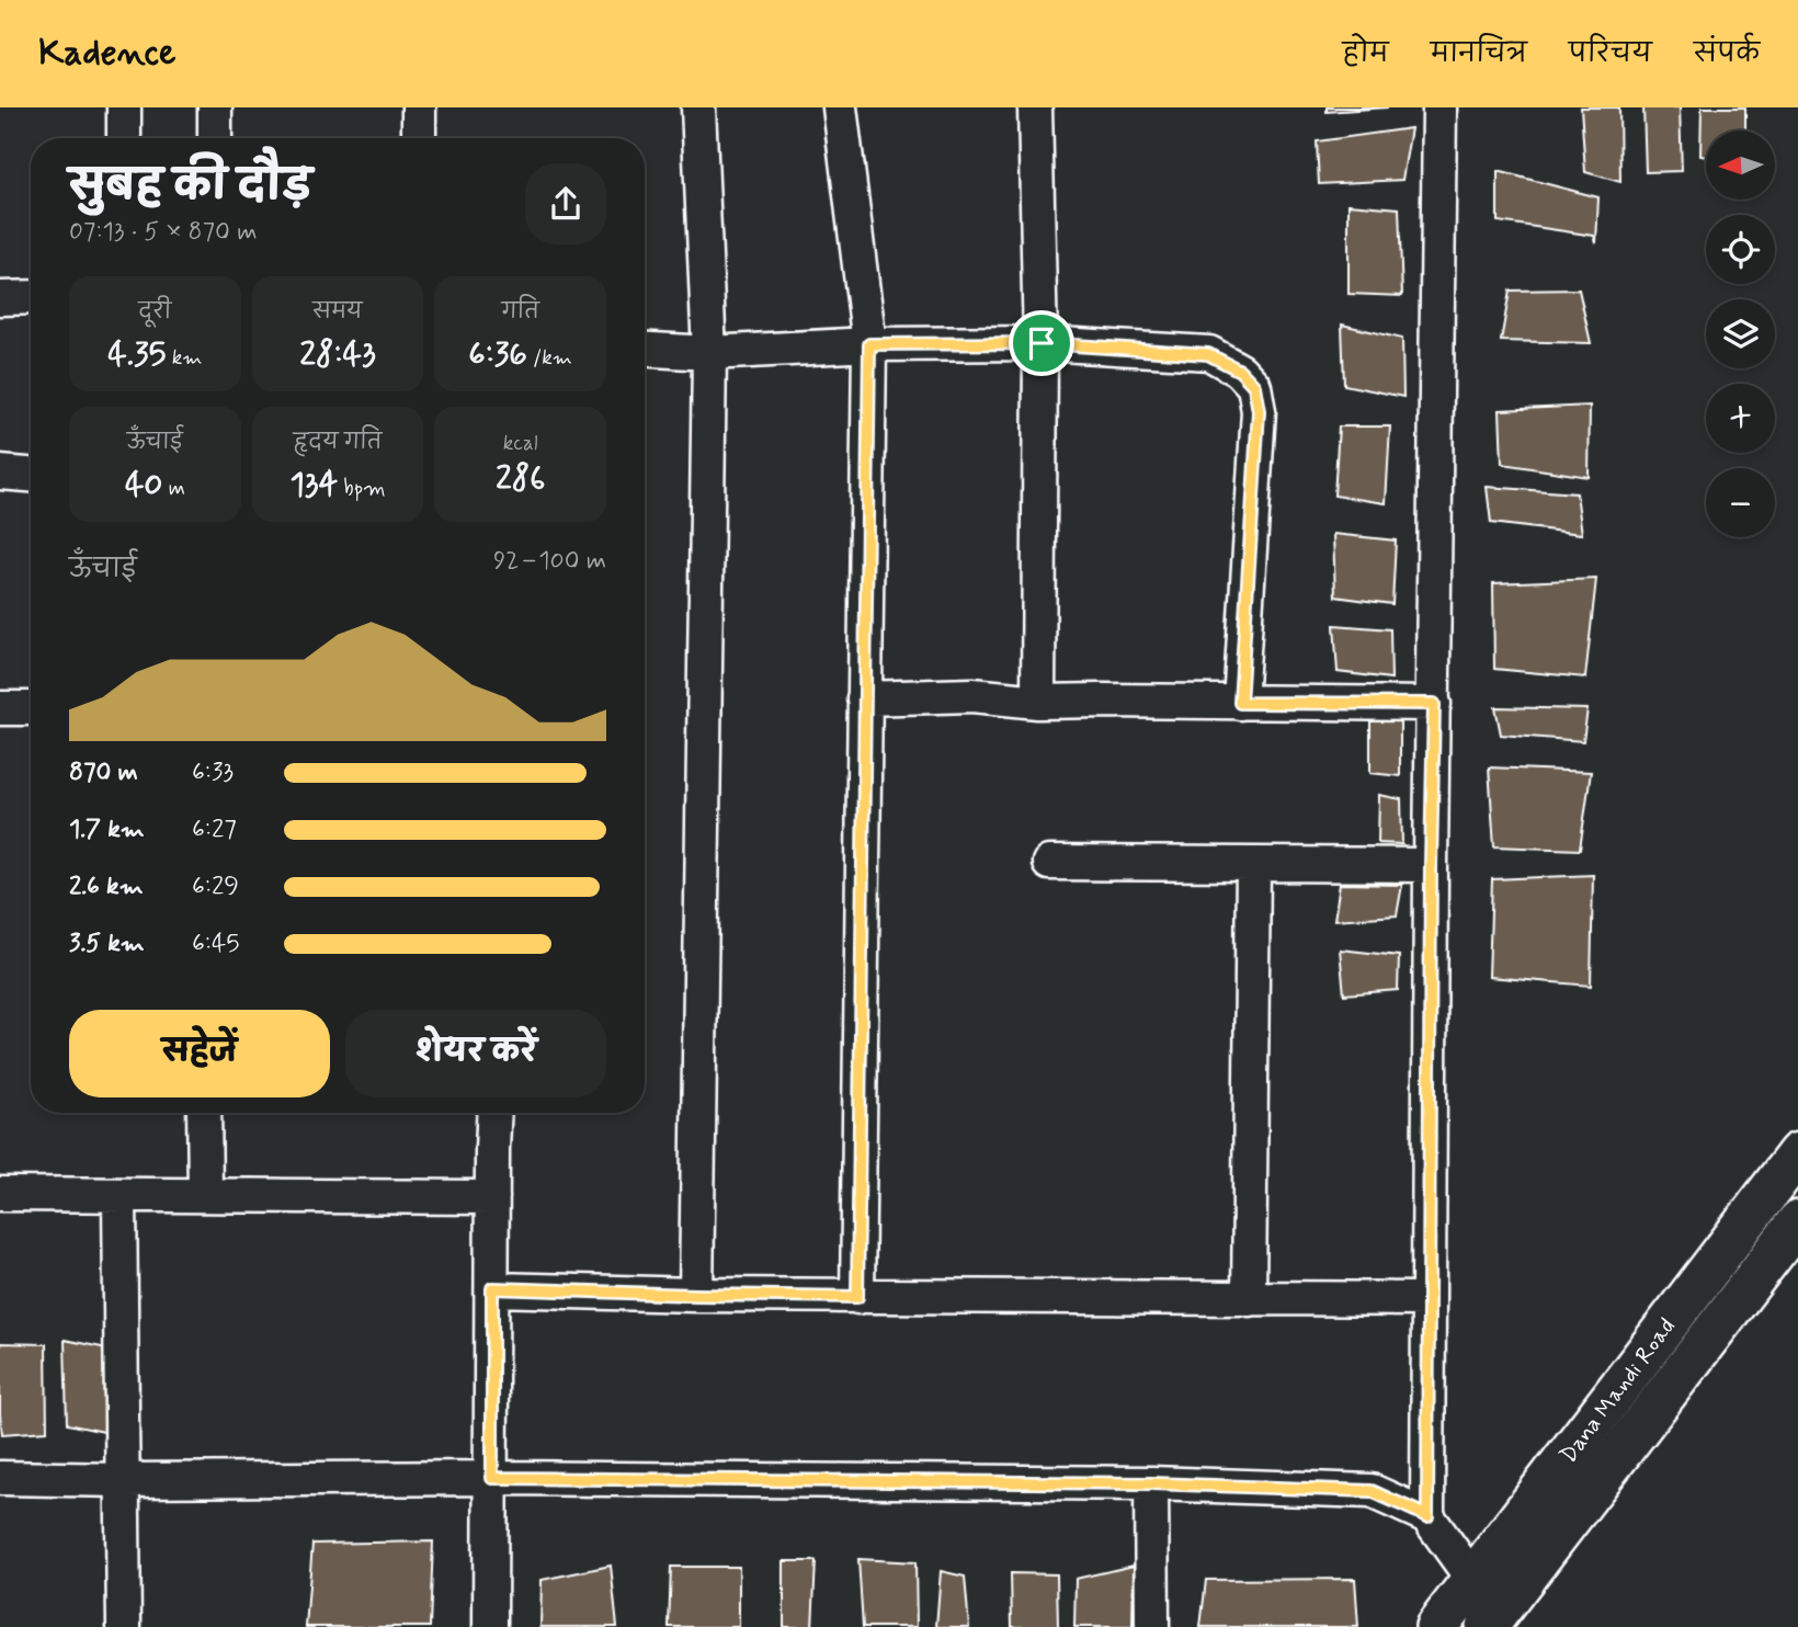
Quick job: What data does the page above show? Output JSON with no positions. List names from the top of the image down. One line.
{"streets":{"street":["Dana Mandi Road"]},"north":"left","page":{"header":"Kadence","nav":["होम","मानचित्र","परिचय","संपर्क"],"map_buttons":["+","−"],"heading":["सुबह की दौड़","07:13 · 5 × 870 m"],"stats":[["दूरी","4.35 km"],["समय","28:43"],["गति","6:36 /km"],["ऊँचाई","40 m"],["हृदय गति","134 bpm"],["kcal","286"]],"chart":["ऊँचाई","92–100 m"],"list":[{"name":"870 m","note":"6:33"},{"name":"1.7 km","note":"6:27"},{"name":"2.6 km","note":"6:29"},{"name":"3.5 km","note":"6:45"}],"buttons":["सहेजें","शेयर करें"]}}
